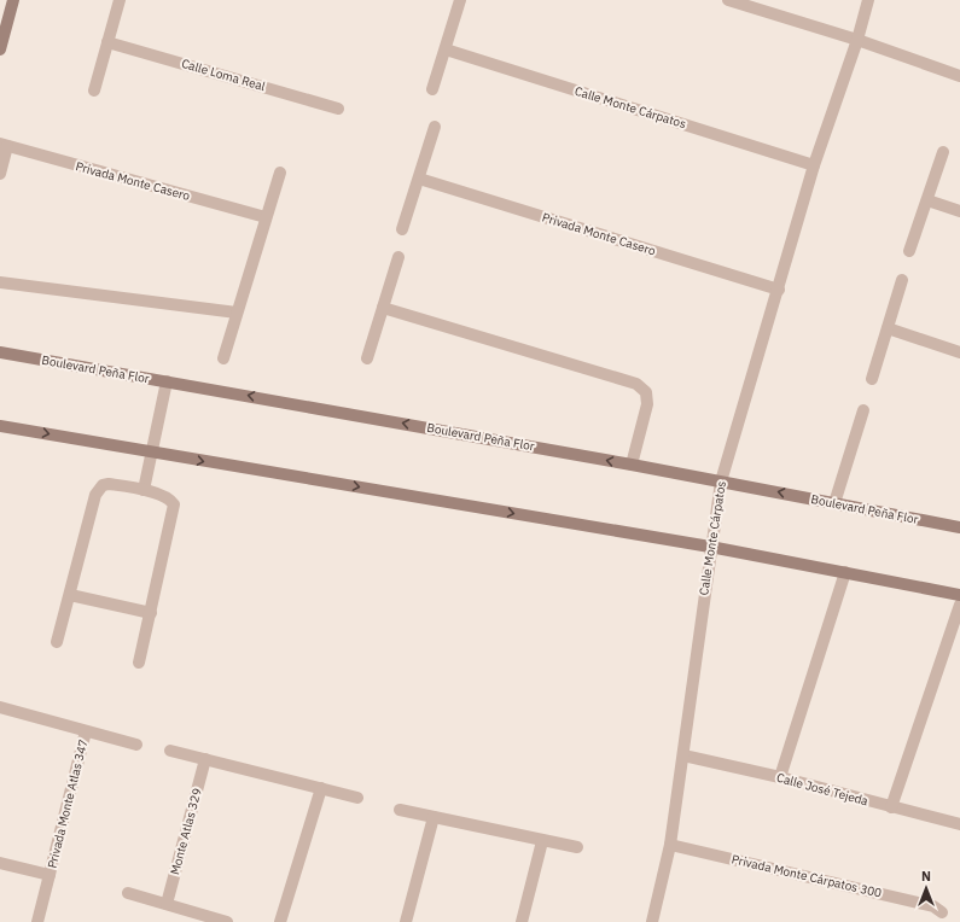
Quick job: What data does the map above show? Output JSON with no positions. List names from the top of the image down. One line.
{"streets":{"main road":["Boulevard Peña Flor"],"street":["Calle Loma Real","Calle Monte Cárpatos","Privada Monte Casero","Calle José Tejeda","Privada Monte Atlas 347","Monte Atlas 329","Privada Monte Cárpatos 300"]},"crossings":[["Calle Monte Cárpatos","Privada Monte Casero"],["Calle Monte Cárpatos","Boulevard Peña Flor"],["Calle Monte Cárpatos","Calle José Tejeda"],["Calle Monte Cárpatos","Privada Monte Cárpatos 300"]],"north":"top"}
